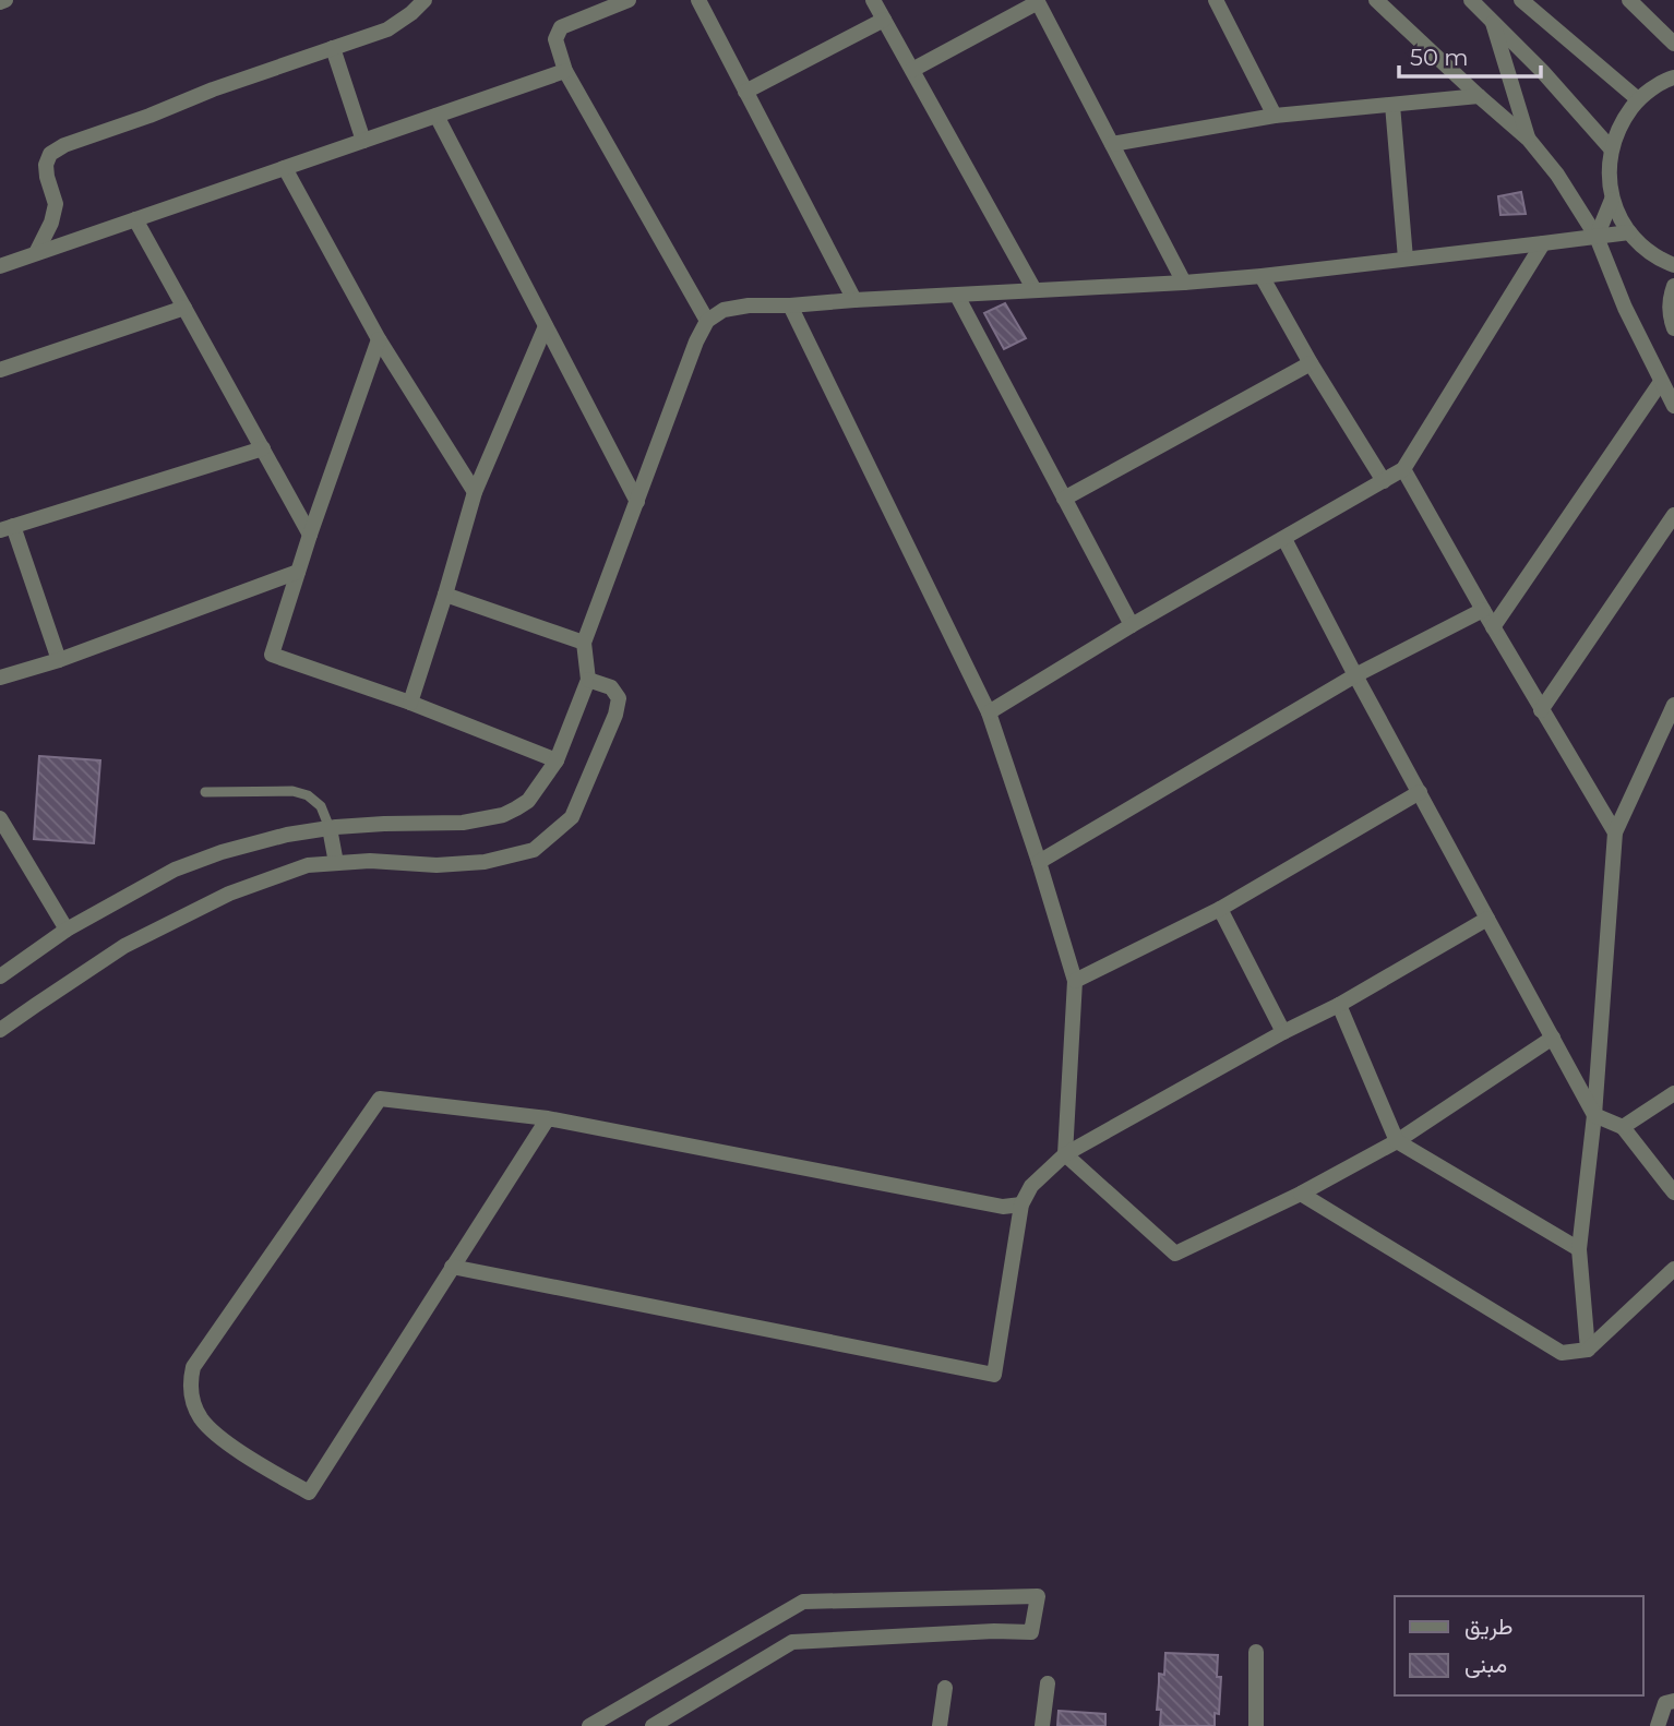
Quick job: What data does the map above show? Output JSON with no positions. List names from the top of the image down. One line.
{"legend":["طريق","مبنى"],"scale_bar":"50 m"}
